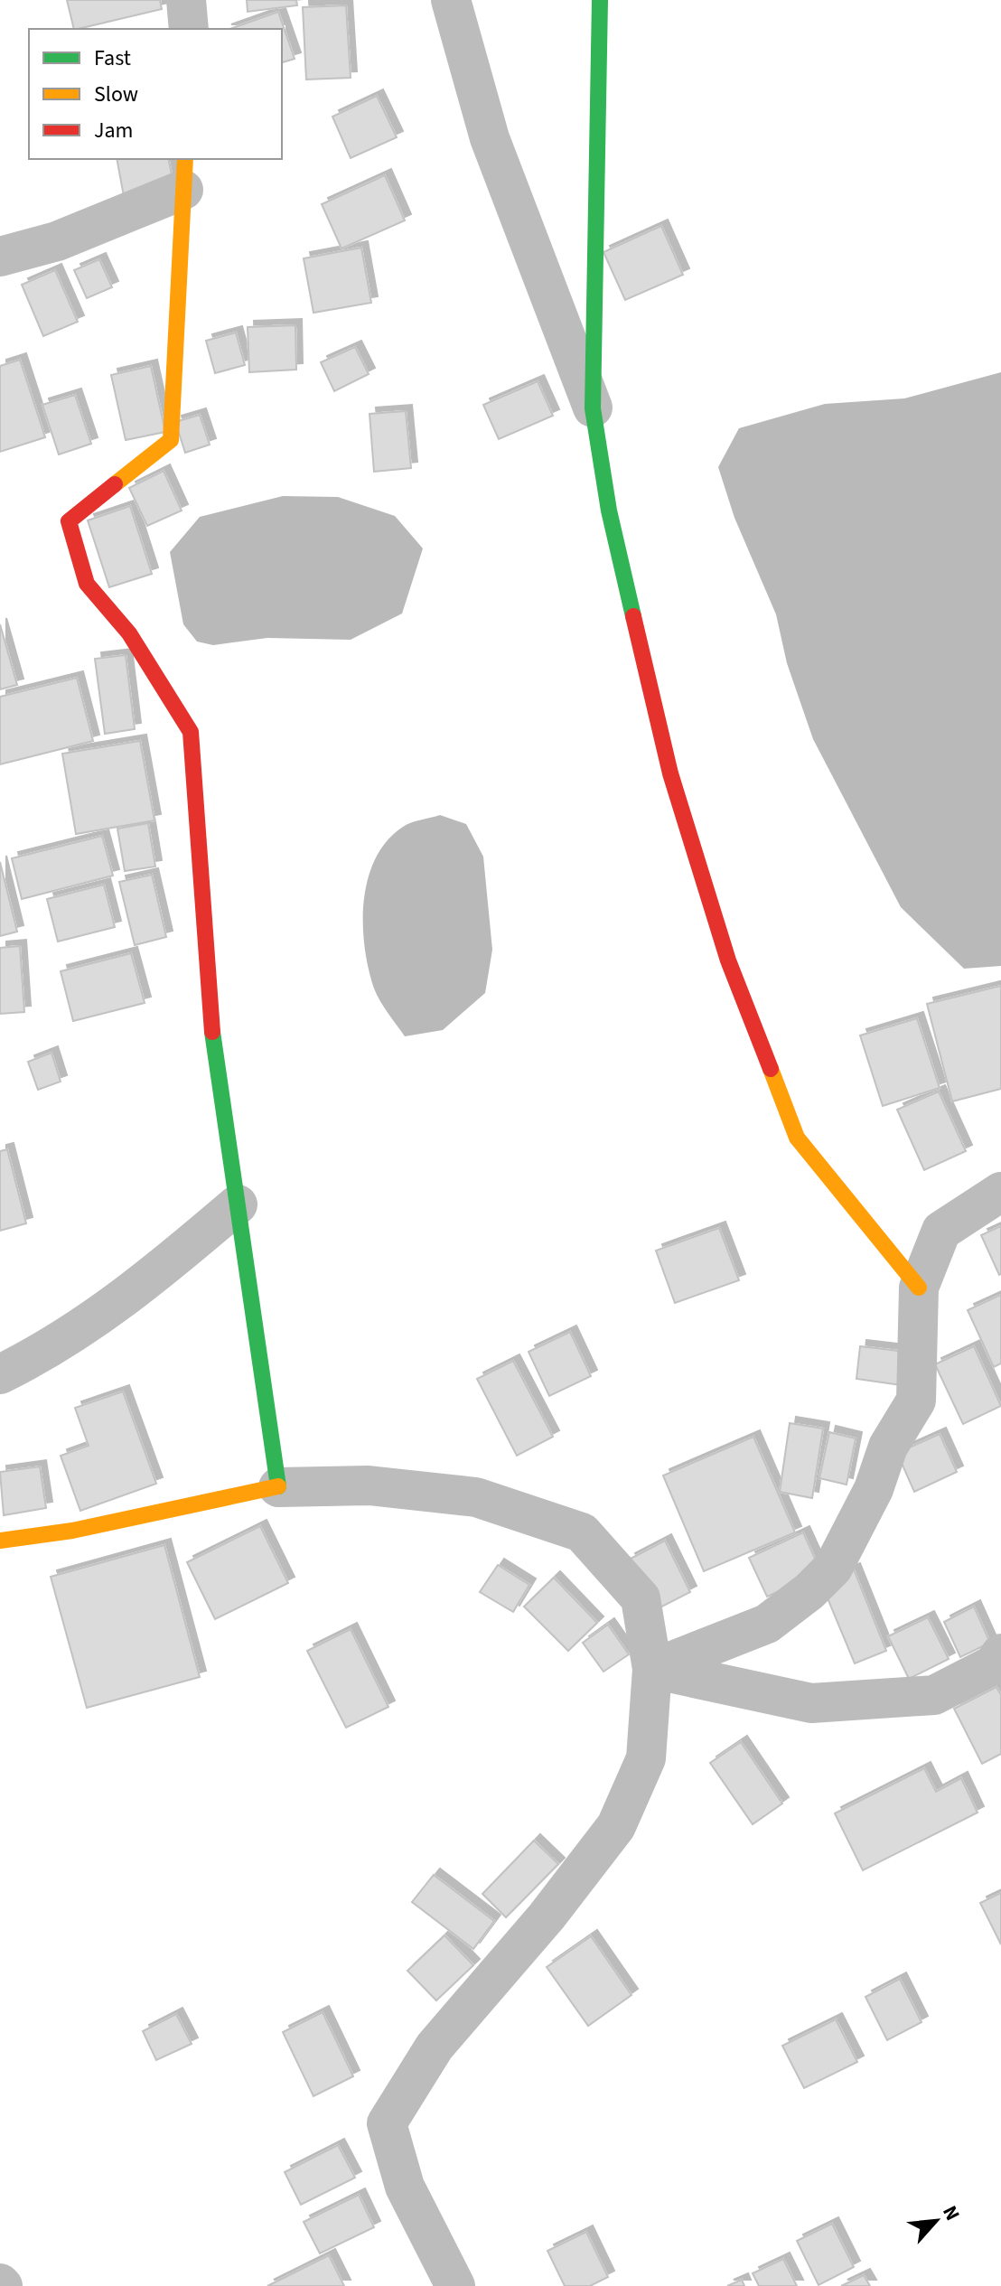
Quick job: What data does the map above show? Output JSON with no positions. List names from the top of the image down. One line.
{"legend":["Fast","Slow","Jam"],"north":"top right"}
